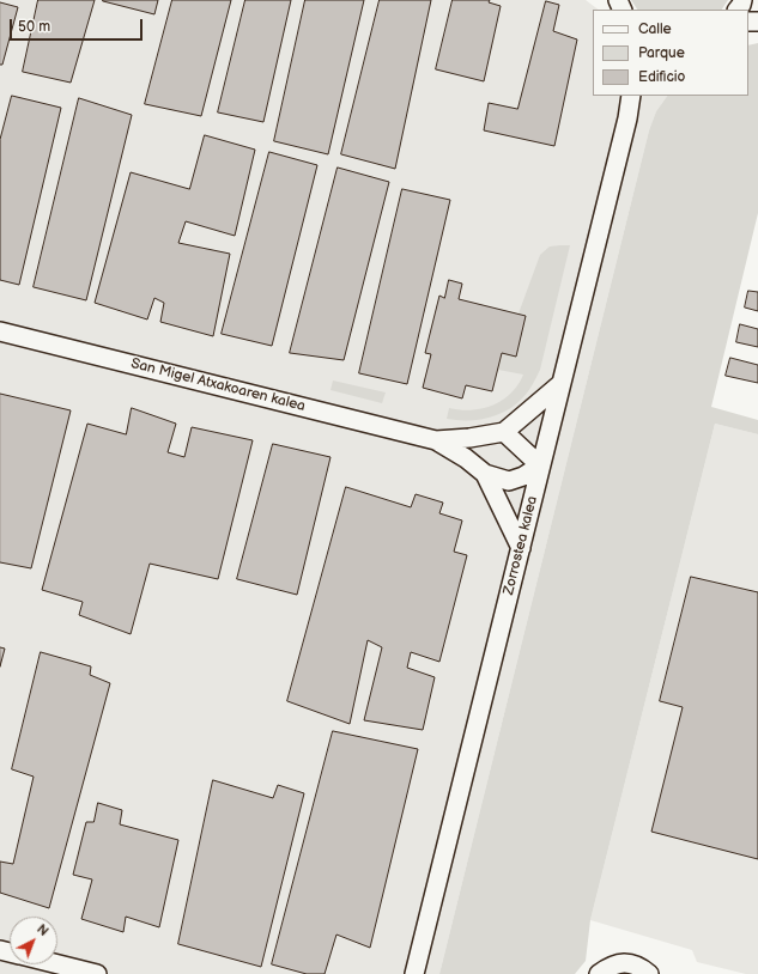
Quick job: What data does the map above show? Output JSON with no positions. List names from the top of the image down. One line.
{"streets":{"street":["San Migel Atxakoaren kalea","Zorrostea kalea"]},"crossings":[["San Migel Atxakoaren kalea","Zorrostea kalea"]],"legend":["Calle","Parque","Edificio"],"scale_bar":"50 m","north":"top right"}
